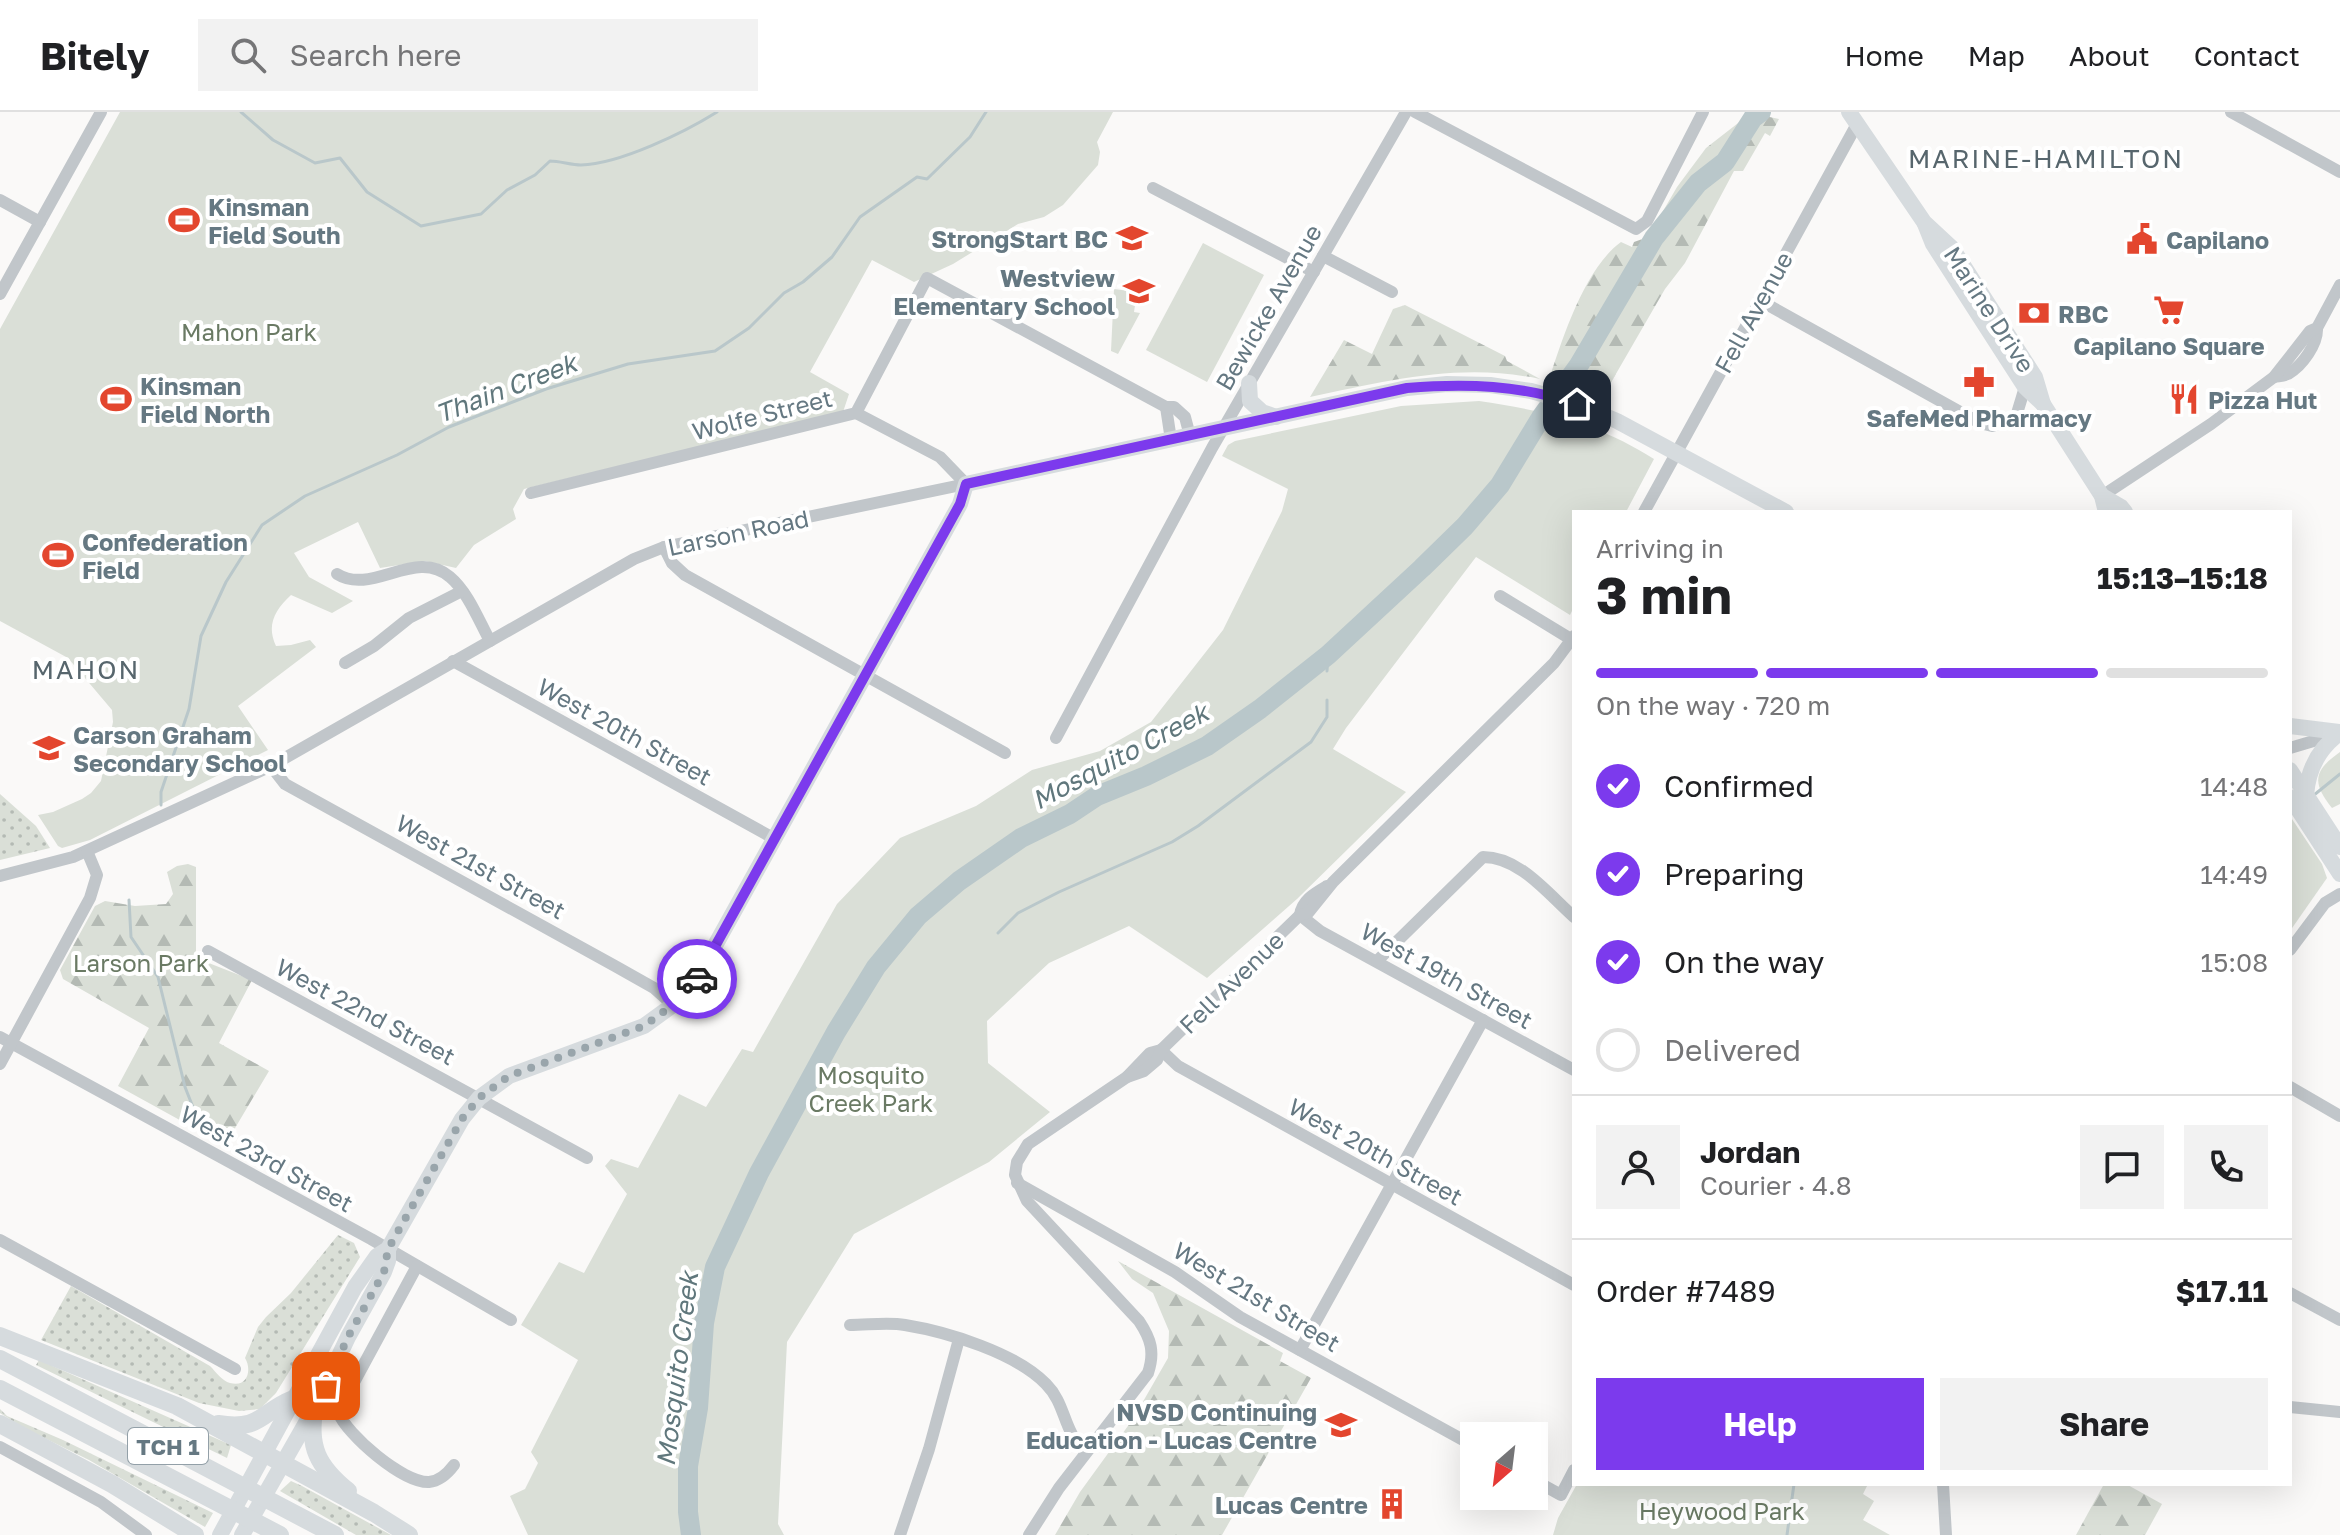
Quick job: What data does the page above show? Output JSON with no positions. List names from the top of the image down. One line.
{"streets":{"highway":["TCH 1"],"main road":["Marine Drive","Larson Road"],"street":["Bewicke Avenue","Fell Avenue","Wolfe Street","West 20th Street","West 21st Street","West 19th Street","West 22nd Street","West 23rd Street"]},"crossings":[["Bewicke Avenue","Larson Road"],["Marine Drive","Fell Avenue"],["Fell Avenue","Larson Road"],["Fell Avenue","West 20th Street"],["Fell Avenue","West 21st Street"],["Fell Avenue","West 19th Street"],["Larson Road","West 20th Street"],["Larson Road","West 21st Street"]],"districts":["MARINE-HAMILTON","MAHON"],"water":["Thain Creek","Mosquito Creek"],"parks":["Mahon Park","Larson Park","Mosquito Creek Park","Heywood Park"],"places":{"sports":["Kinsman Field South","Kinsman Field North","Confederation Field"],"school or university":["StrongStart BC","Westview Elementary School","Carson Graham Secondary School","NVSD Continuing Education - Lucas Centre"],"public building":["Capilano"],"supermarket":["Capilano Square"],"bank":["RBC"],"pharmacy":["SafeMed Pharmacy"],"restaurant":["Pizza Hut"],"building":["Lucas Centre"]},"north":"bottom left","page":{"header":"Bitely","search":"Search here","nav":["Home","Map","About","Contact"],"heading":["3 min","Arriving in","15:13–15:18"],"panel":["Jordan","Courier · 4.8","Order #7489","$17.11"],"bar":"On the way · 720 m","list":[["Confirmed","14:48"],["Preparing","14:49"],["On the way","15:08"],"Delivered"],"buttons":["Help","Share"]}}
